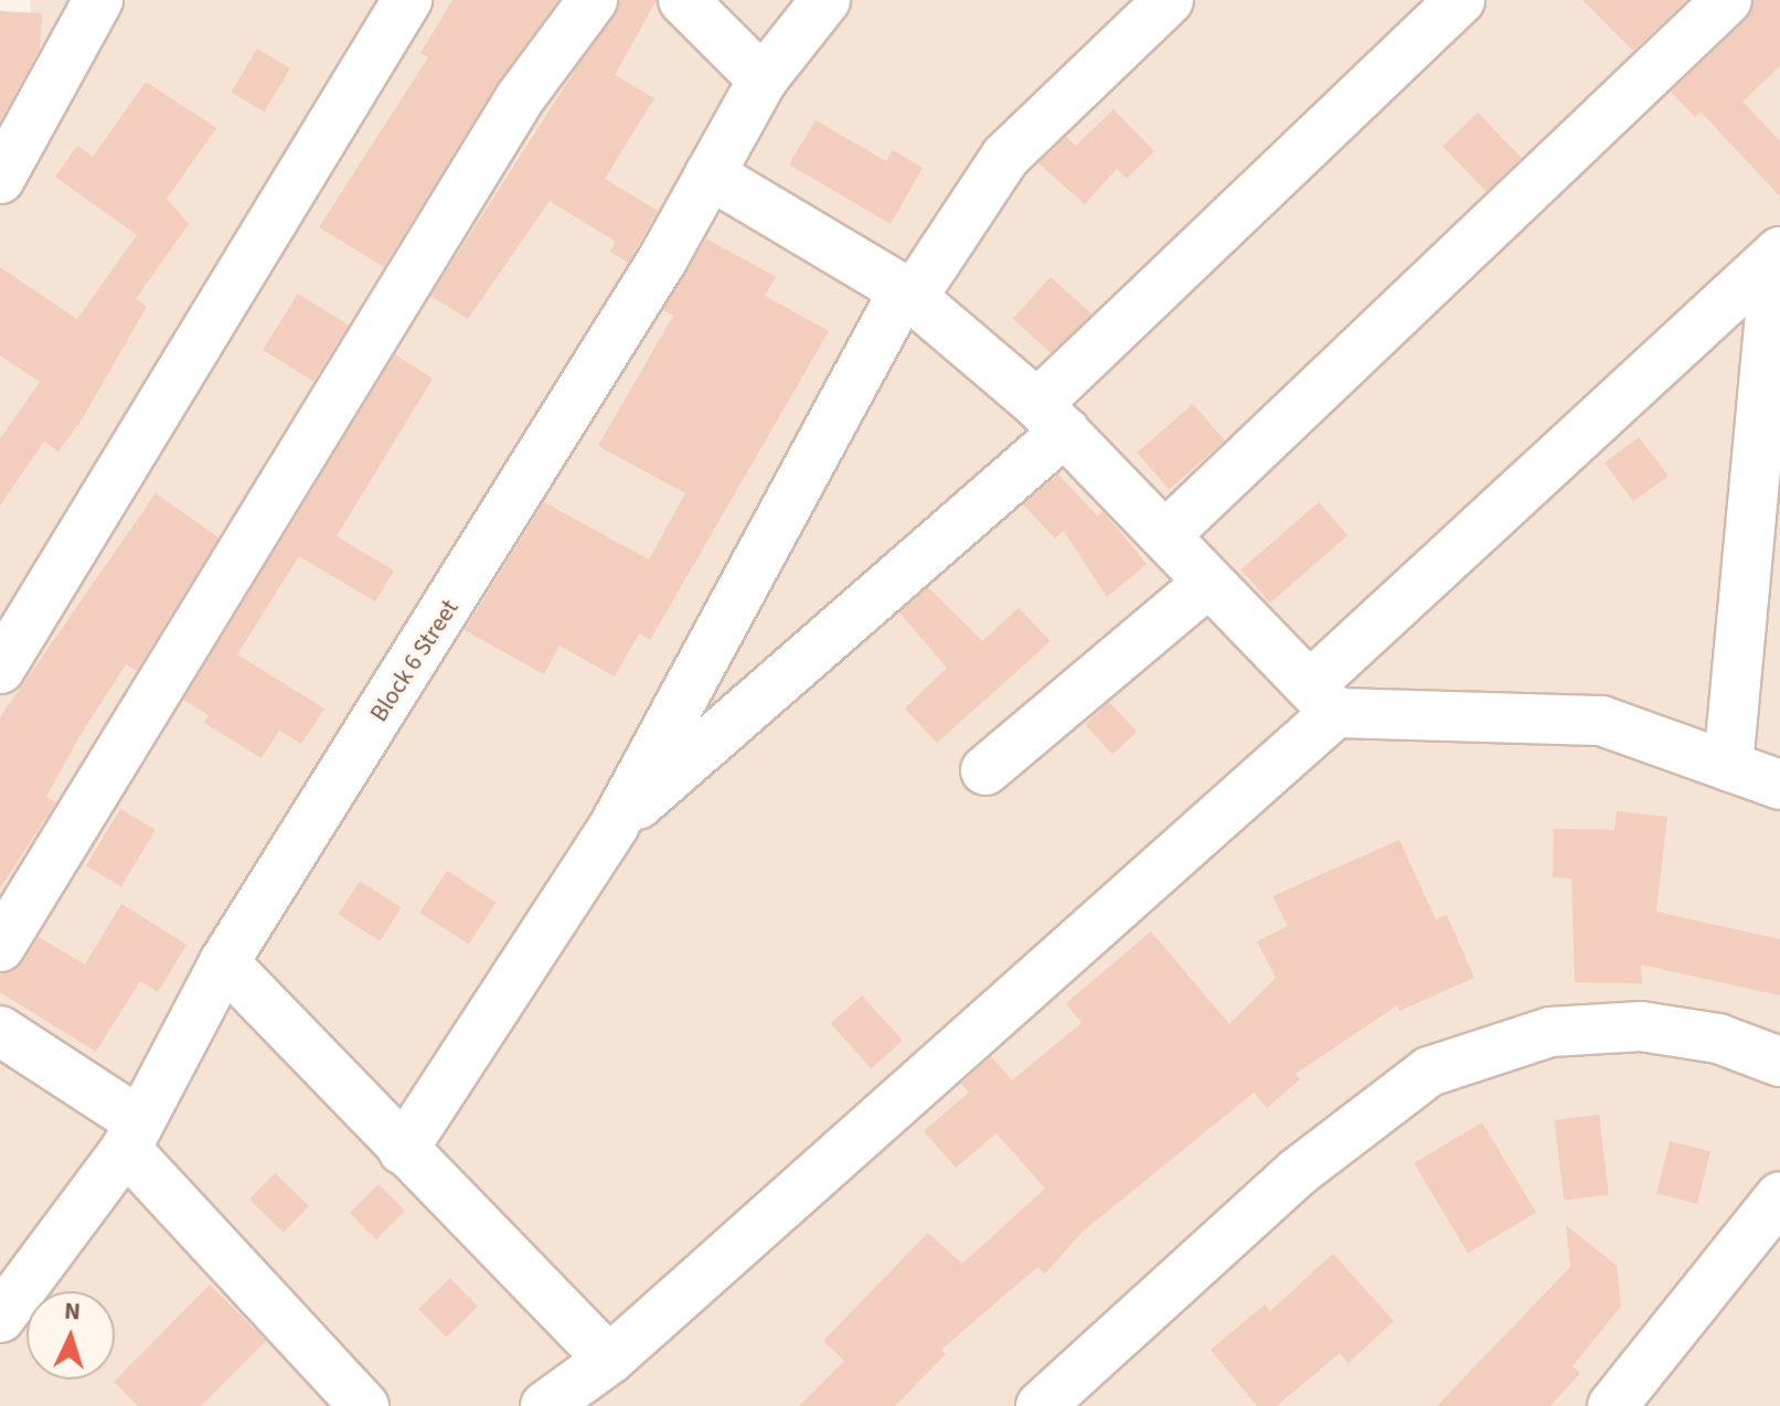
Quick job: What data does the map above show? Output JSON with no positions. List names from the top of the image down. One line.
{"streets":{"street":["Block 6 Street"]},"north":"top"}
